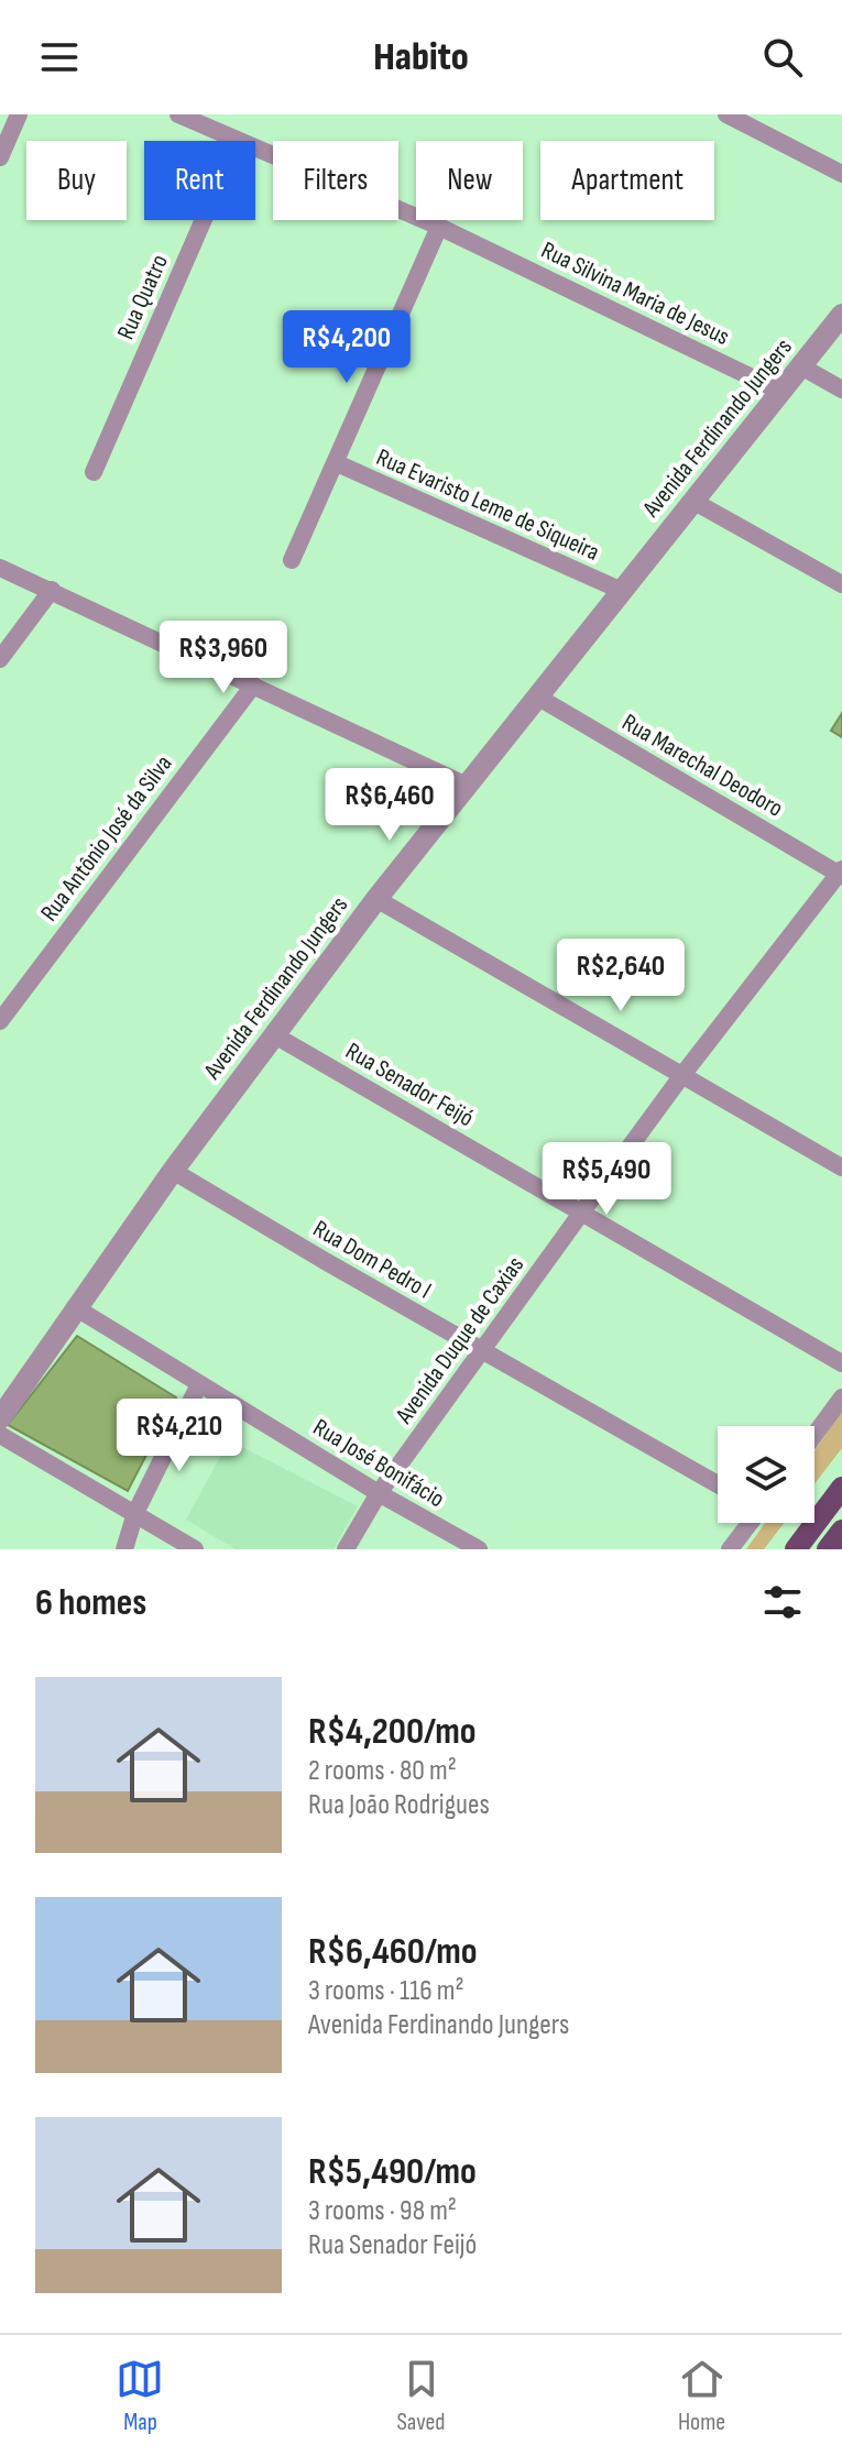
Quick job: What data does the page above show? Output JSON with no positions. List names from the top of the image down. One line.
{"streets":{"street":["Rua Silvina Maria de Jesus","Rua Quatro","Avenida Ferdinando Jungers","Rua Evaristo Leme de Siqueira","Rua Marechal Deodoro","Rua Antônio José da Silva","Rua Senador Feijó","Rua Dom Pedro I","Avenida Duque de Caxias","Rua José Bonifácio"]},"crossings":[["Rua Silvina Maria de Jesus","Avenida Ferdinando Jungers"],["Avenida Ferdinando Jungers","Rua Evaristo Leme de Siqueira"],["Avenida Ferdinando Jungers","Rua Marechal Deodoro"],["Avenida Ferdinando Jungers","Rua Senador Feijó"],["Avenida Ferdinando Jungers","Rua Dom Pedro I"],["Avenida Ferdinando Jungers","Rua José Bonifácio"],["Rua Marechal Deodoro","Avenida Duque de Caxias"],["Rua Senador Feijó","Avenida Duque de Caxias"],["Rua Dom Pedro I","Avenida Duque de Caxias"],["Avenida Duque de Caxias","Rua José Bonifácio"]],"page":{"header":"Habito","chip":["Buy","Rent","Filters","New","Apartment"],"price":["R$4,200","R$3,960","R$6,460","R$2,640","R$5,490","R$4,210"],"heading":"6 homes","list":[{"name":"R$4,200/mo","note":"2 rooms · 80 m² · Rua João Rodrigues"},{"name":"R$6,460/mo","note":"3 rooms · 116 m² · Avenida Ferdinando Jungers"},{"name":"R$5,490/mo","note":"3 rooms · 98 m² · Rua Senador Feijó"}],"tabs":["Map","Saved","Home"]}}
